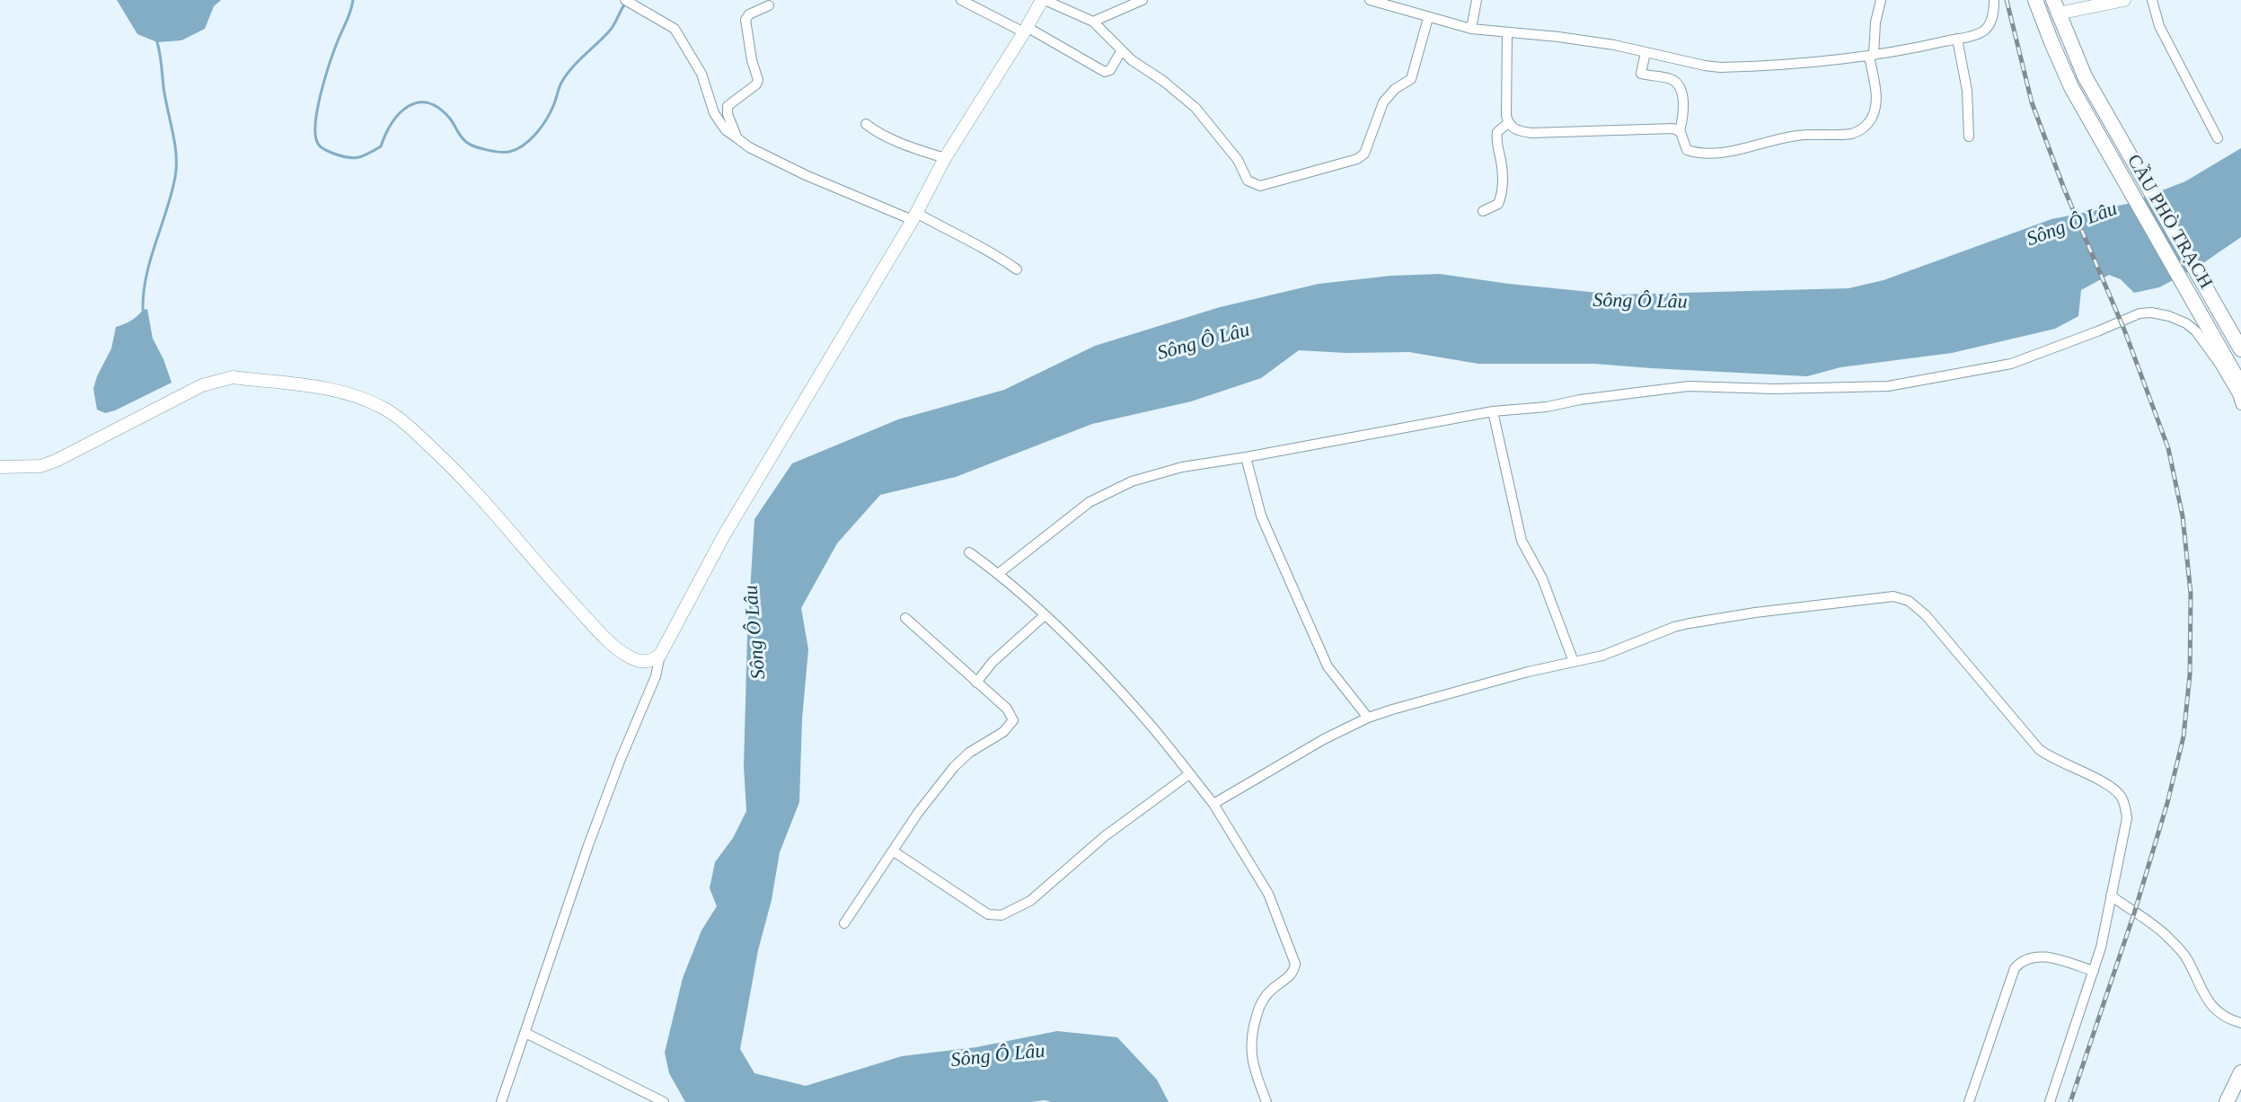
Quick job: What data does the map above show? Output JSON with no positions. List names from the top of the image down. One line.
{"streets":{"highway":["CẦU PHÒ TRẠCH"]},"water":["Sông Ô Lâu"]}
